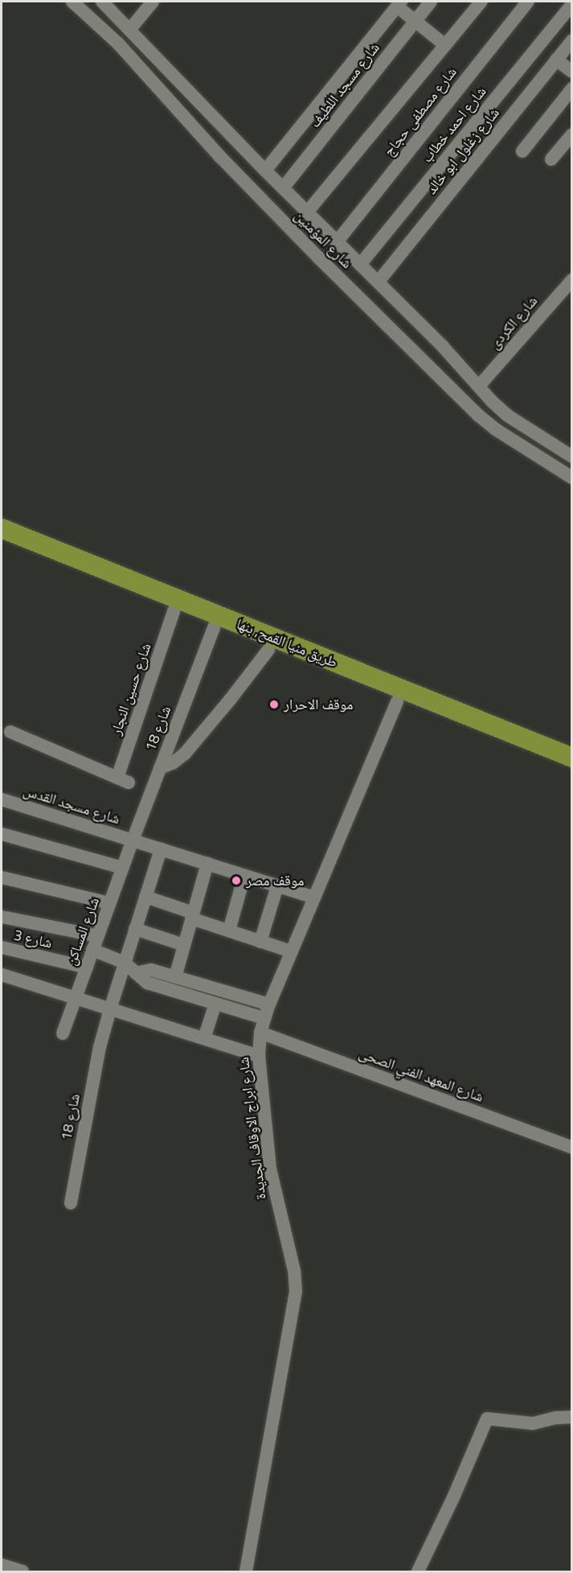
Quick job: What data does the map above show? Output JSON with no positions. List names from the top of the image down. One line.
{"streets":{"highway":["طريق منيا القمح, بنها"],"street":["شارع مسجد اللطيف","شارع مصطفى حجاج","شارع احمد خطاب","شارع زغلول ابو خالد","شارع المؤمنين","شارع الكردى","شارع حسين النجار","شارع 18","شارع مسجد القدس","شارع المساكن","شارع 3","شارع المعهد الفني الصحى","شارع ابراج الاوقاف الجديدة"]},"crossings":[["شارع مسجد اللطيف","شارع المؤمنين"],["شارع مصطفى حجاج","شارع المؤمنين"],["شارع احمد خطاب","شارع المؤمنين"],["شارع زغلول ابو خالد","شارع المؤمنين"],["شارع المؤمنين","شارع الكردى"],["طريق منيا القمح, بنها","شارع حسين النجار"],["طريق منيا القمح, بنها","شارع 18"],["طريق منيا القمح, بنها","شارع ابراج الاوقاف الجديدة"],["شارع 18","شارع مسجد القدس"],["شارع 18","شارع المساكن"],["شارع مسجد القدس","شارع المساكن"],["شارع مسجد القدس","شارع ابراج الاوقاف الجديدة"],["شارع المساكن","شارع 3"],["شارع المعهد الفني الصحى","شارع ابراج الاوقاف الجديدة"]],"places":["موقف الاحرار","موقف مصر"]}
